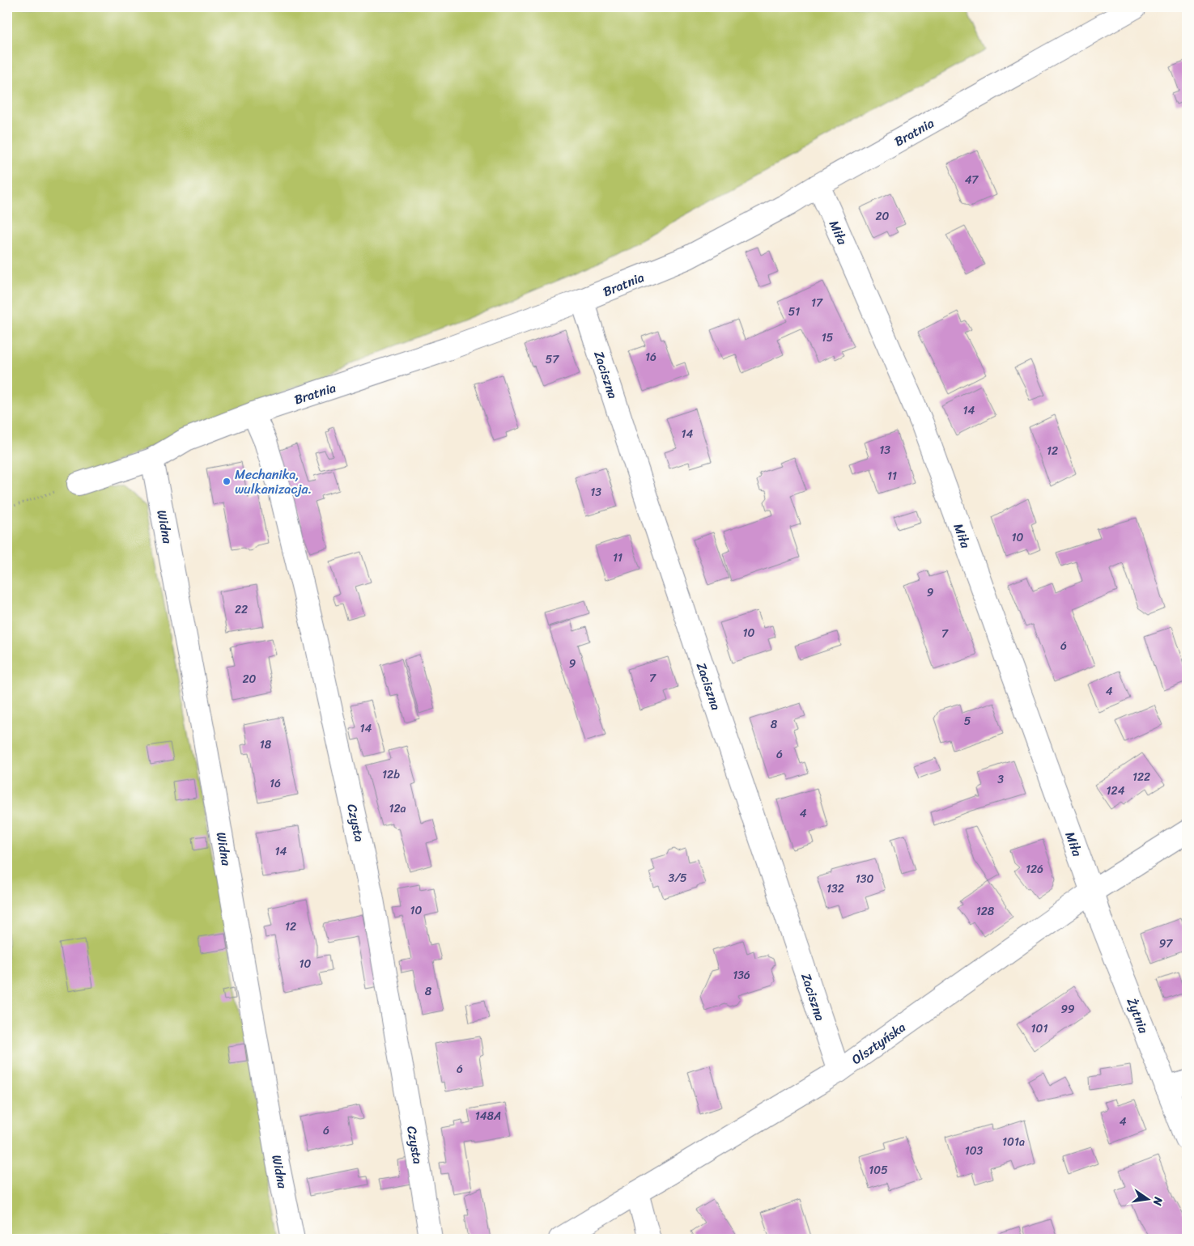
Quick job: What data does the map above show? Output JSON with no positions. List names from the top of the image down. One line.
{"streets":{"street":["Bratnia","Miła","Zaciszna","Widna","Czysta","Żytnia","Olsztyńska"]},"crossings":[["Bratnia","Miła"],["Bratnia","Zaciszna"],["Bratnia","Widna"],["Bratnia","Czysta"],["Miła","Żytnia"],["Miła","Olsztyńska"],["Zaciszna","Olsztyńska"],["Żytnia","Olsztyńska"]],"places":["Mechanika, wulkanizacja."],"house_numbers":["47","20","17","51","15","16","57","14","14","13","12","11","13","10","11","9","22","10","7","6","9","7","20","4","5","8","14","18","6","12b","122","3","16","124","12a","4","14","126","3/5","130","132","10","128","12","97","10","136","8","99","101","6","148A","4","6","101a","103","105"],"north":"right"}
